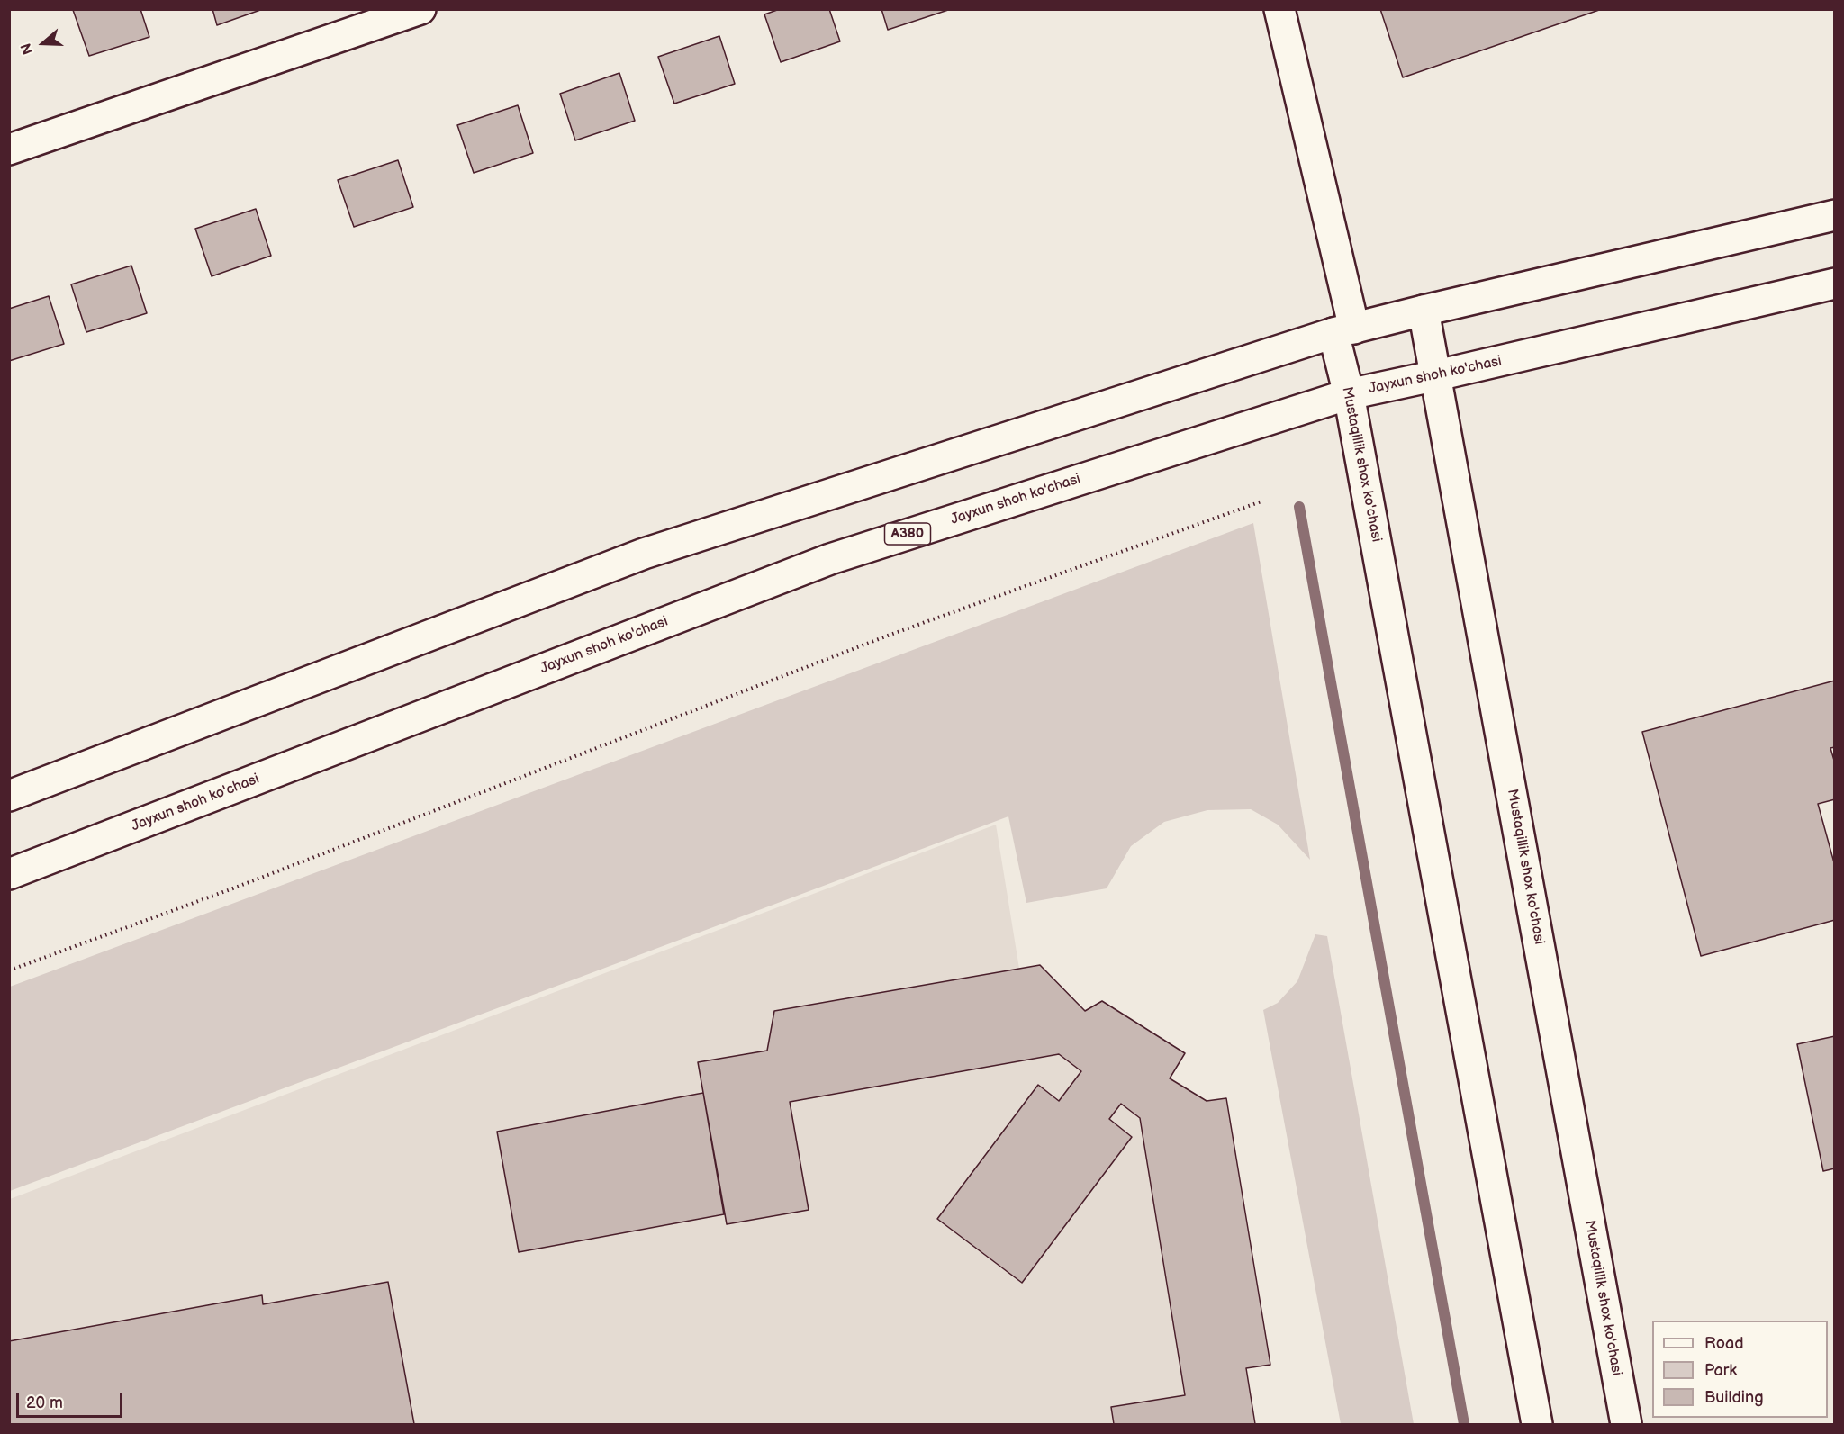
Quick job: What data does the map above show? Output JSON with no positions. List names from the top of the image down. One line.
{"streets":{"main road":["Jayxun shoh ko'chasi","Mustaqillik shox ko'chasi","A380"]},"crossings":[["Jayxun shoh ko'chasi","Mustaqillik shox ko'chasi"]],"legend":["Road","Park","Building"],"scale_bar":"20 m","north":"left"}
